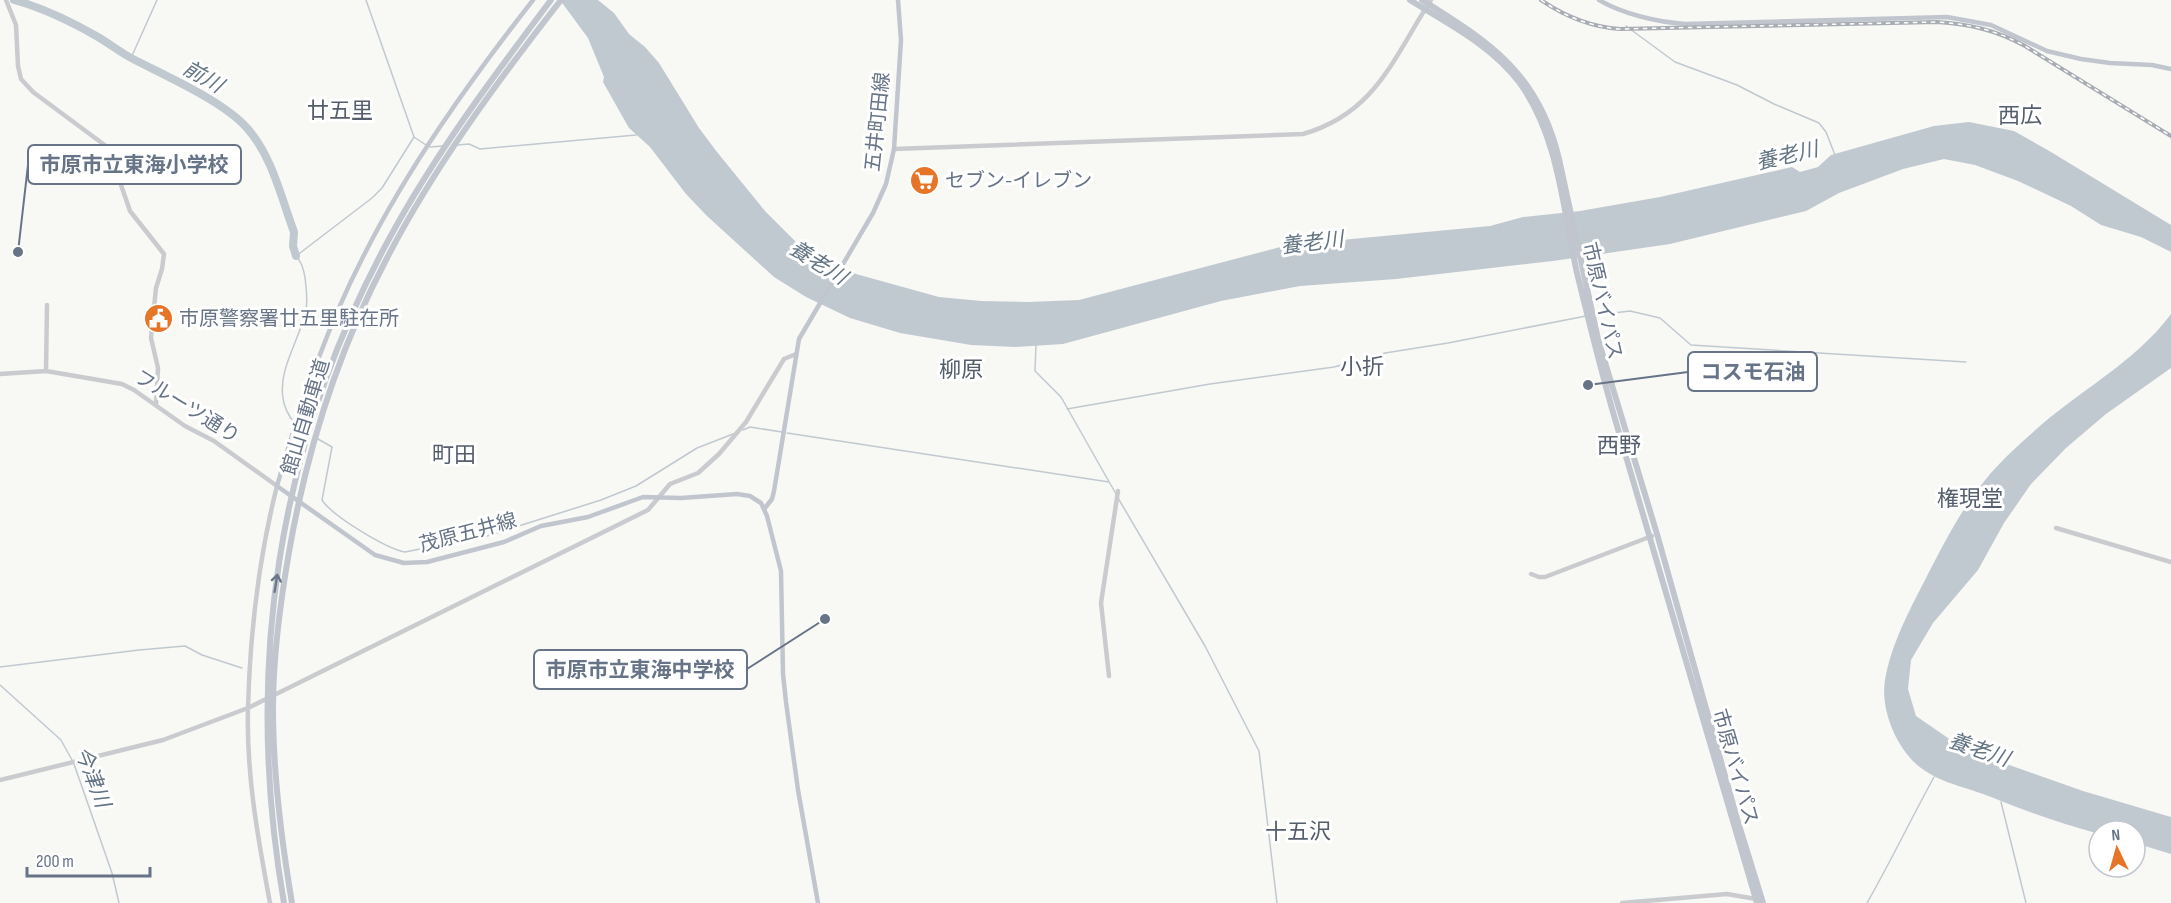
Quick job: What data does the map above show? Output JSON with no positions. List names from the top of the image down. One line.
{"streets":{"highway":["市原バイパス","館山自動車道"],"main road":["五井町田線","茂原五井線"],"street":["フルーツ通り"]},"crossings":[["五井町田線","茂原五井線"],["フルーツ通り","茂原五井線"]],"districts":["廿五里","西広","小折","柳原","西野","町田","権現堂","十五沢"],"water":["前川","養老川","今津川"],"places":{"supermarket":["セブン-イレブン"],"other":["市原市立東海小学校","コスモ石油","市原市立東海中学校"],"public building":["市原警察署廿五里駐在所"]},"scale_bar":"200 m","north":"top"}
